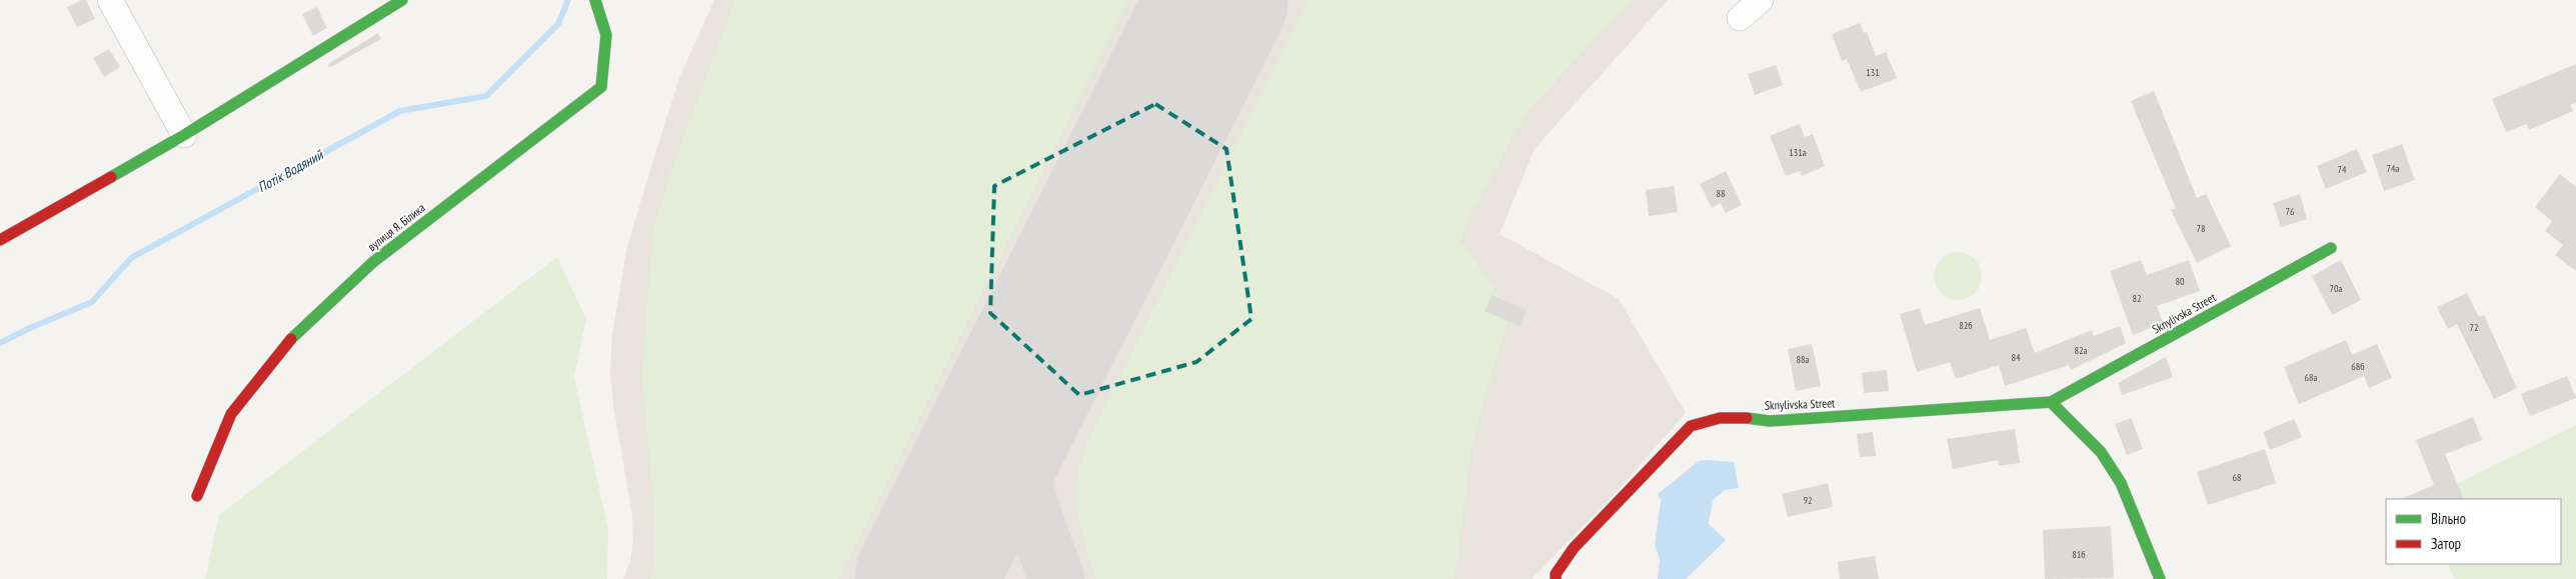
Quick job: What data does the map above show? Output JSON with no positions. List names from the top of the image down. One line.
{"streets":{"street":["вулиця Я. Білика","Sknylivska Street"]},"water":["Потік Водяний"],"house_numbers":["131","131а","74а","74","88","76","78","80","70а","82","82б","72","82а","84","88а","68б","68а","68","92","81б"],"legend":["Вільно","Затор"]}
